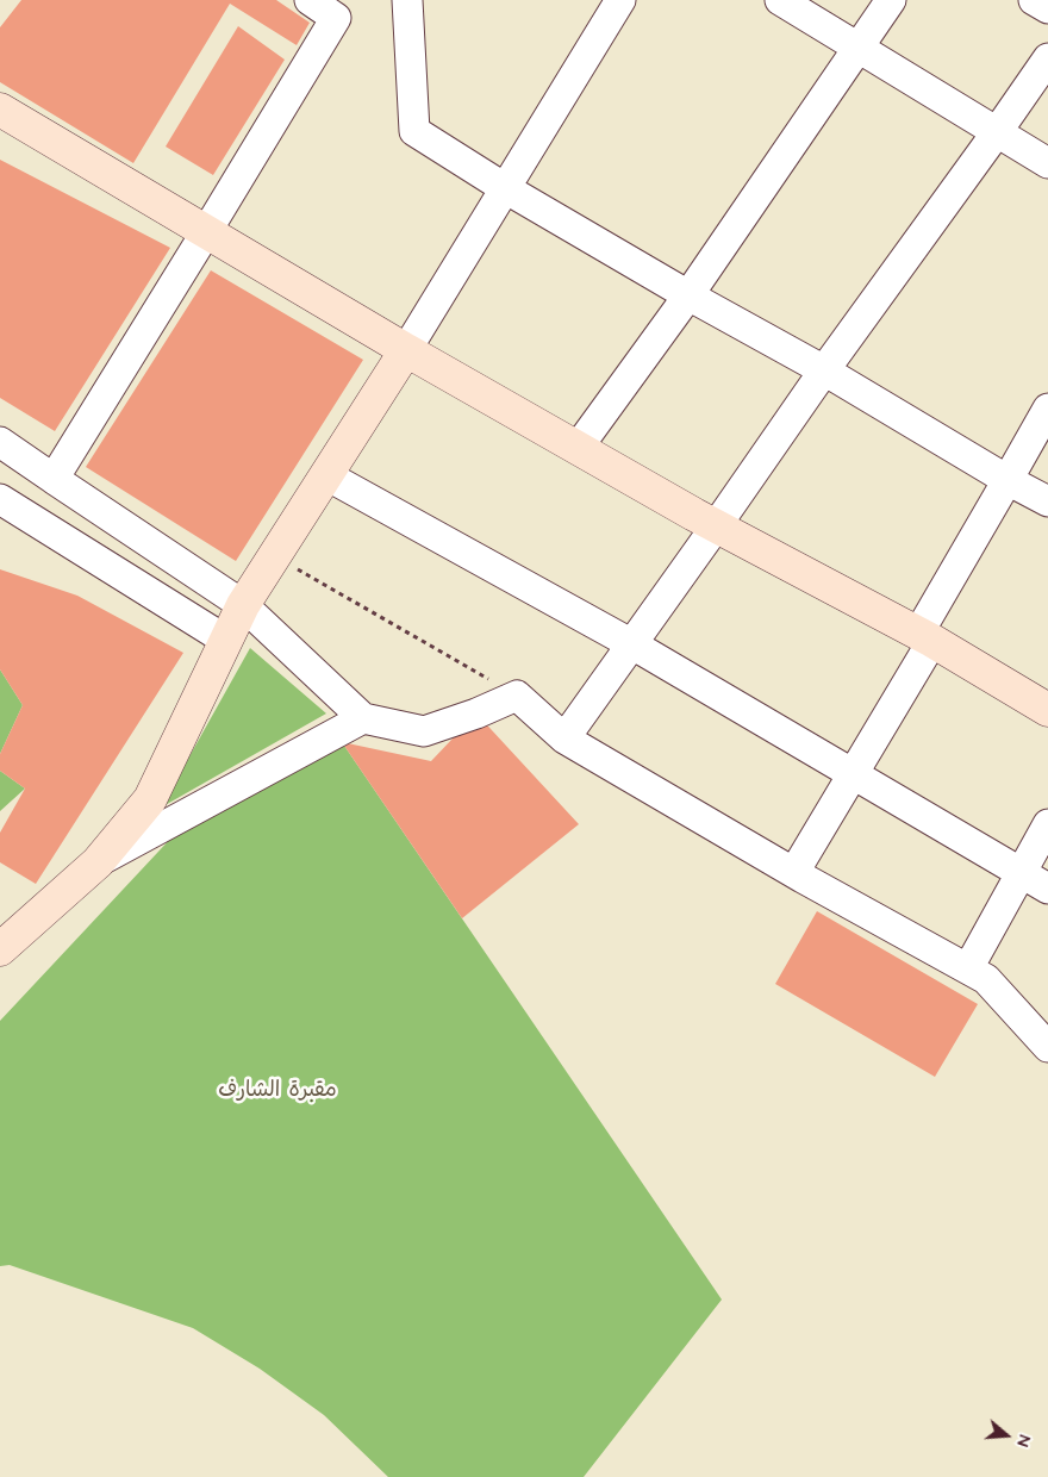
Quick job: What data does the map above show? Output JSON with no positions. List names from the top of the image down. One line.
{"parks":["مقبرة الشارف"],"north":"right"}
